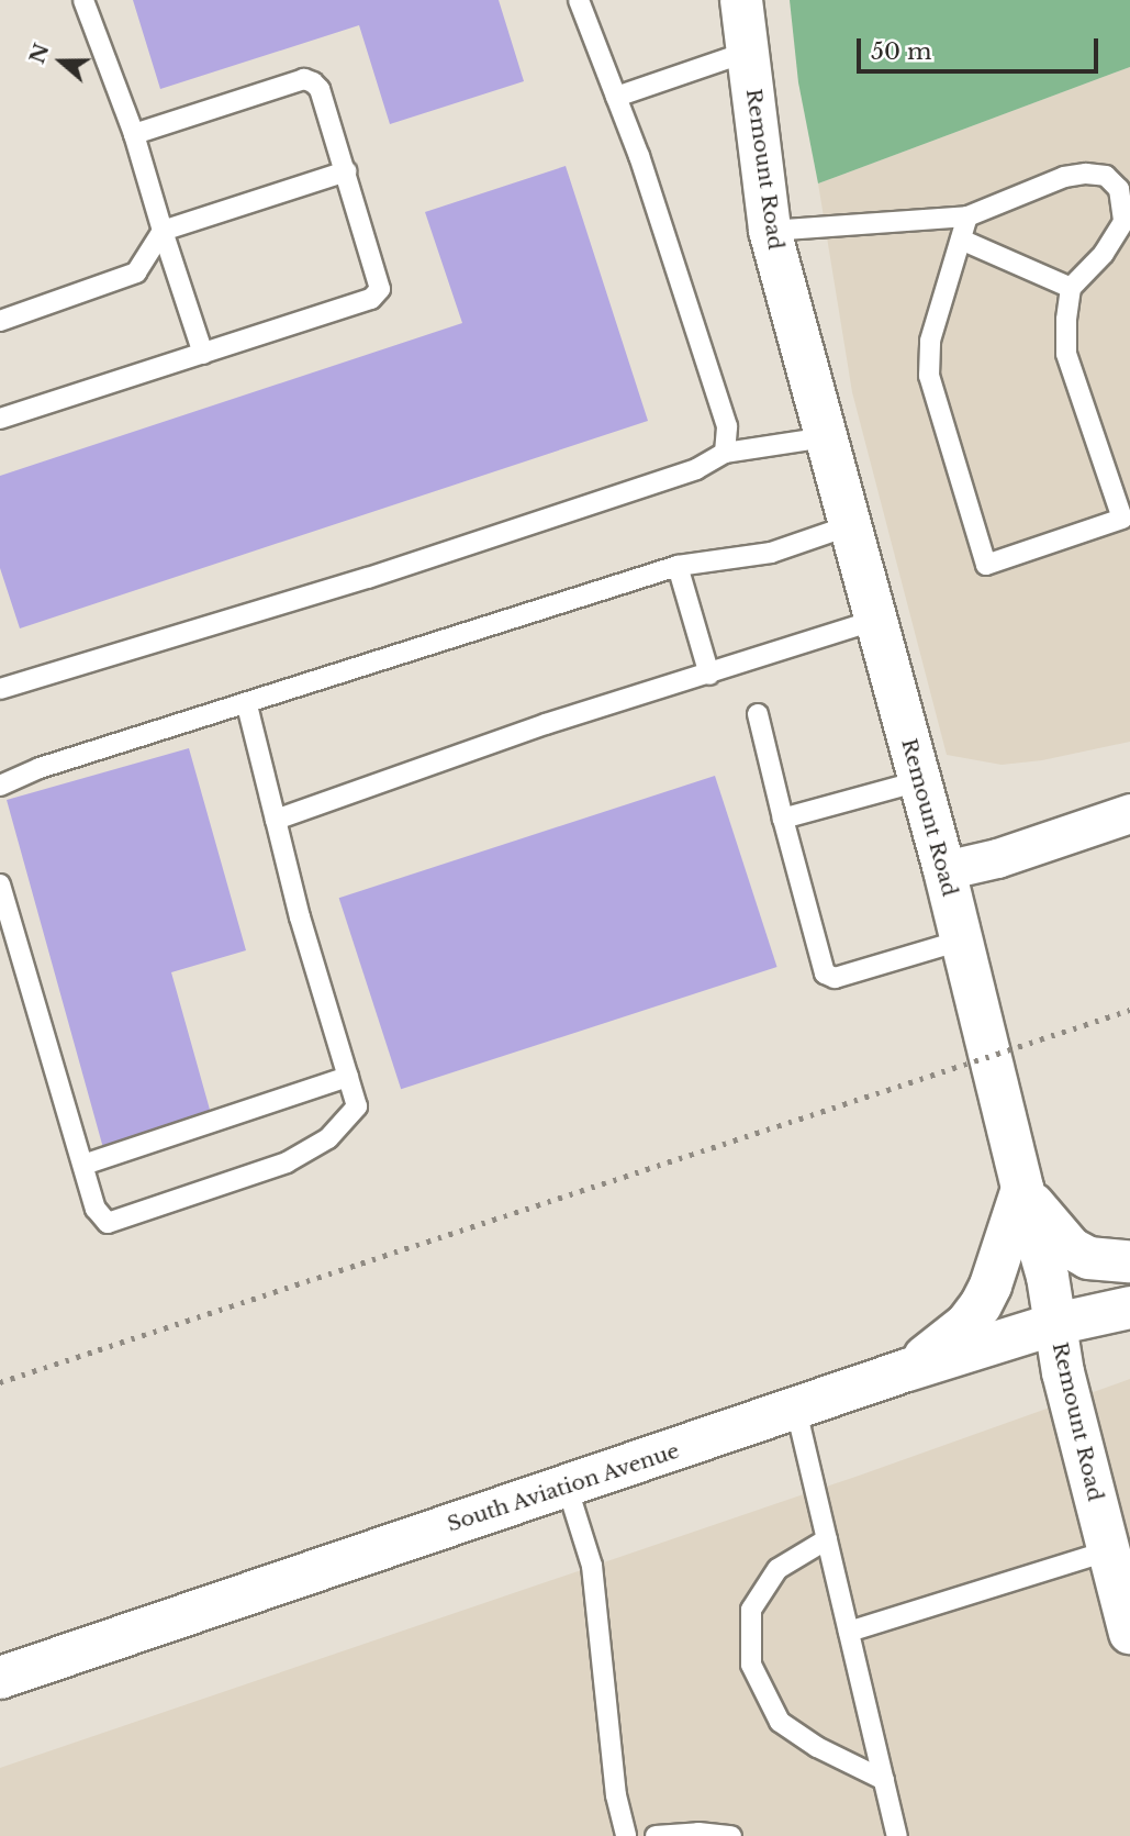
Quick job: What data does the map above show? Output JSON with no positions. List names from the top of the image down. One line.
{"streets":{"street":["Remount Road","South Aviation Avenue"]},"crossings":[["Remount Road","South Aviation Avenue"]],"scale_bar":"50 m","north":"left"}
